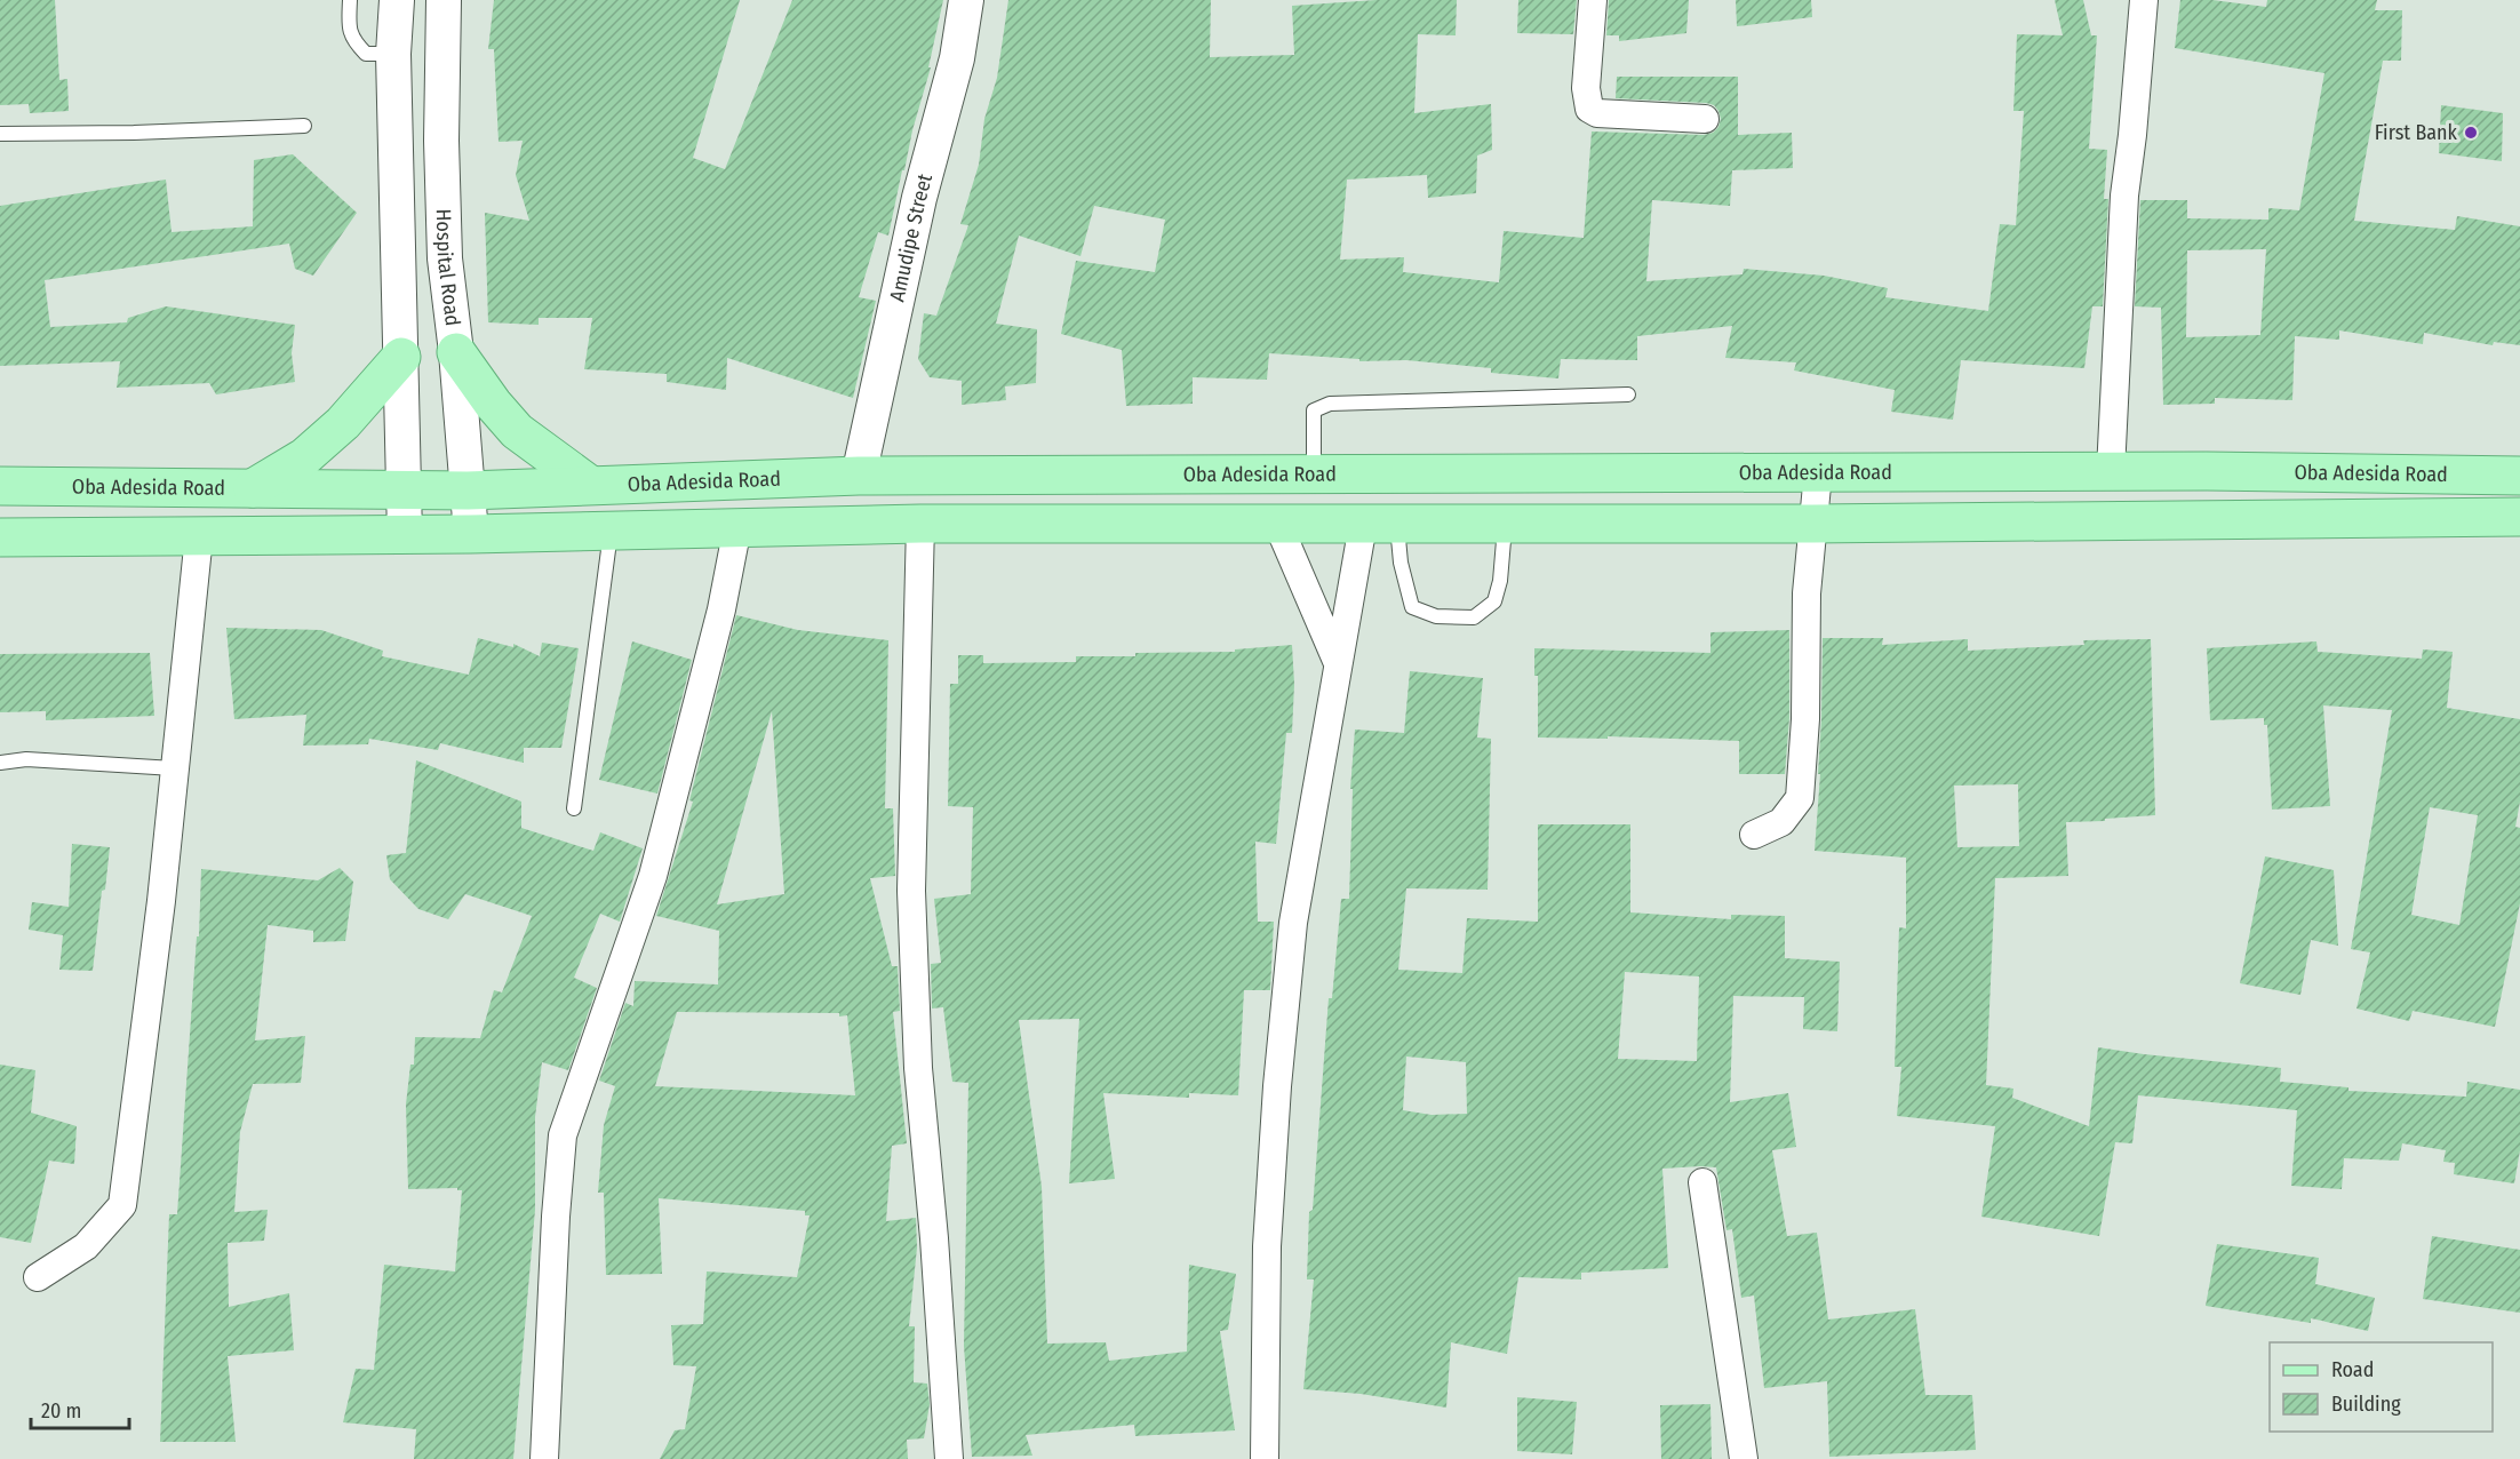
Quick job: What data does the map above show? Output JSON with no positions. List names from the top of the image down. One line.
{"streets":{"main road":["Oba Adesida Road"],"street":["Amudipe Street","Hospital Road"]},"crossings":[["Amudipe Street","Oba Adesida Road"],["Hospital Road","Oba Adesida Road"]],"places":["First Bank"],"legend":["Road","Building"],"scale_bar":"20 m"}
